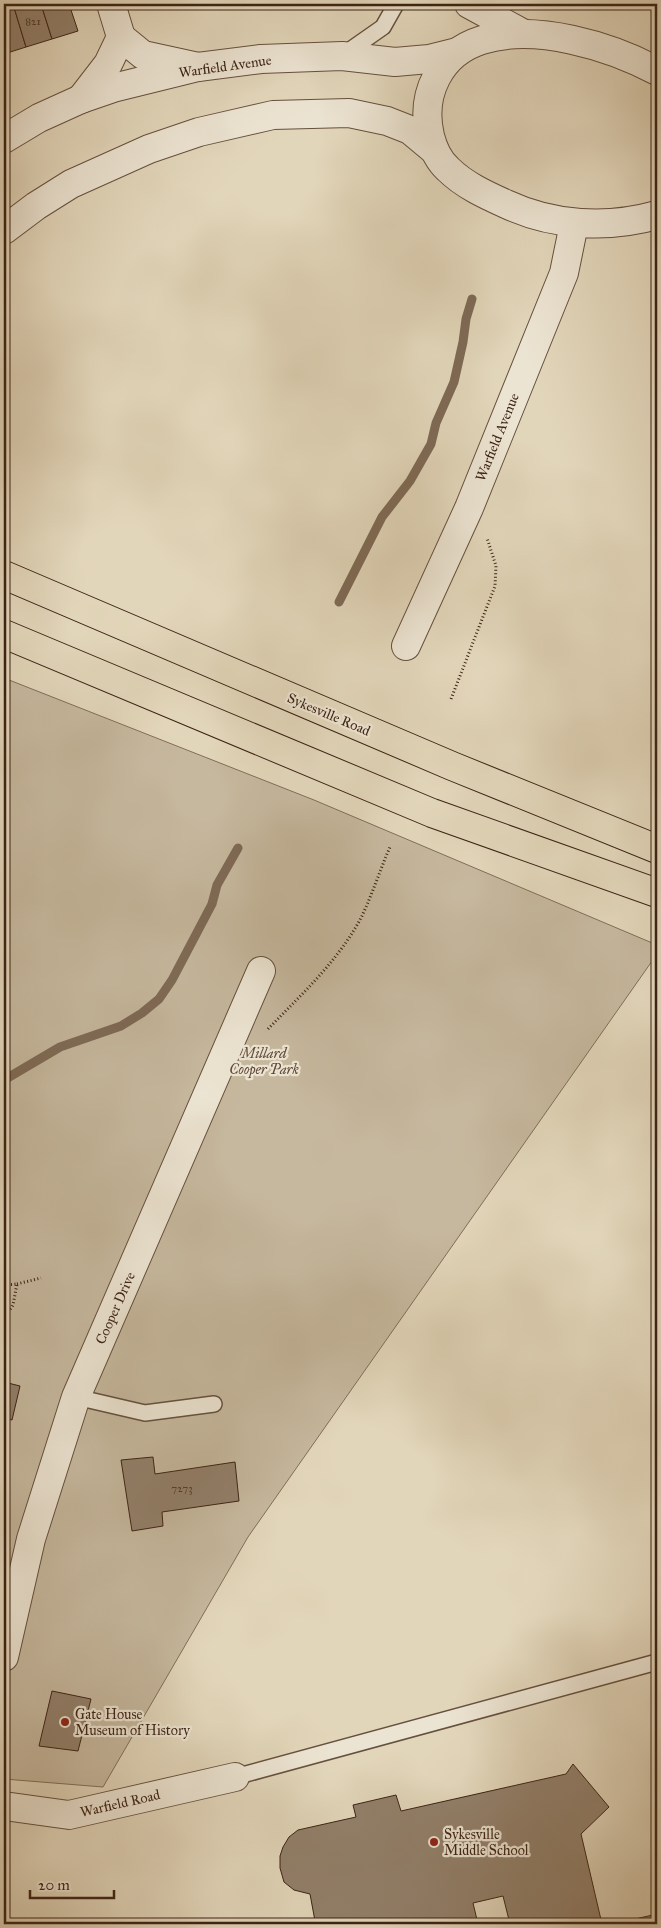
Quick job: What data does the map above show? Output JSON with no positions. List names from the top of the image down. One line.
{"streets":{"main road":["Sykesville Road"],"street":["Warfield Avenue","Cooper Drive","Warfield Road"]},"parks":["Millard Cooper Park"],"places":["Gate House Museum of History","Sykesville Middle School"],"house_numbers":["821","7273"],"scale_bar":"20 m"}
